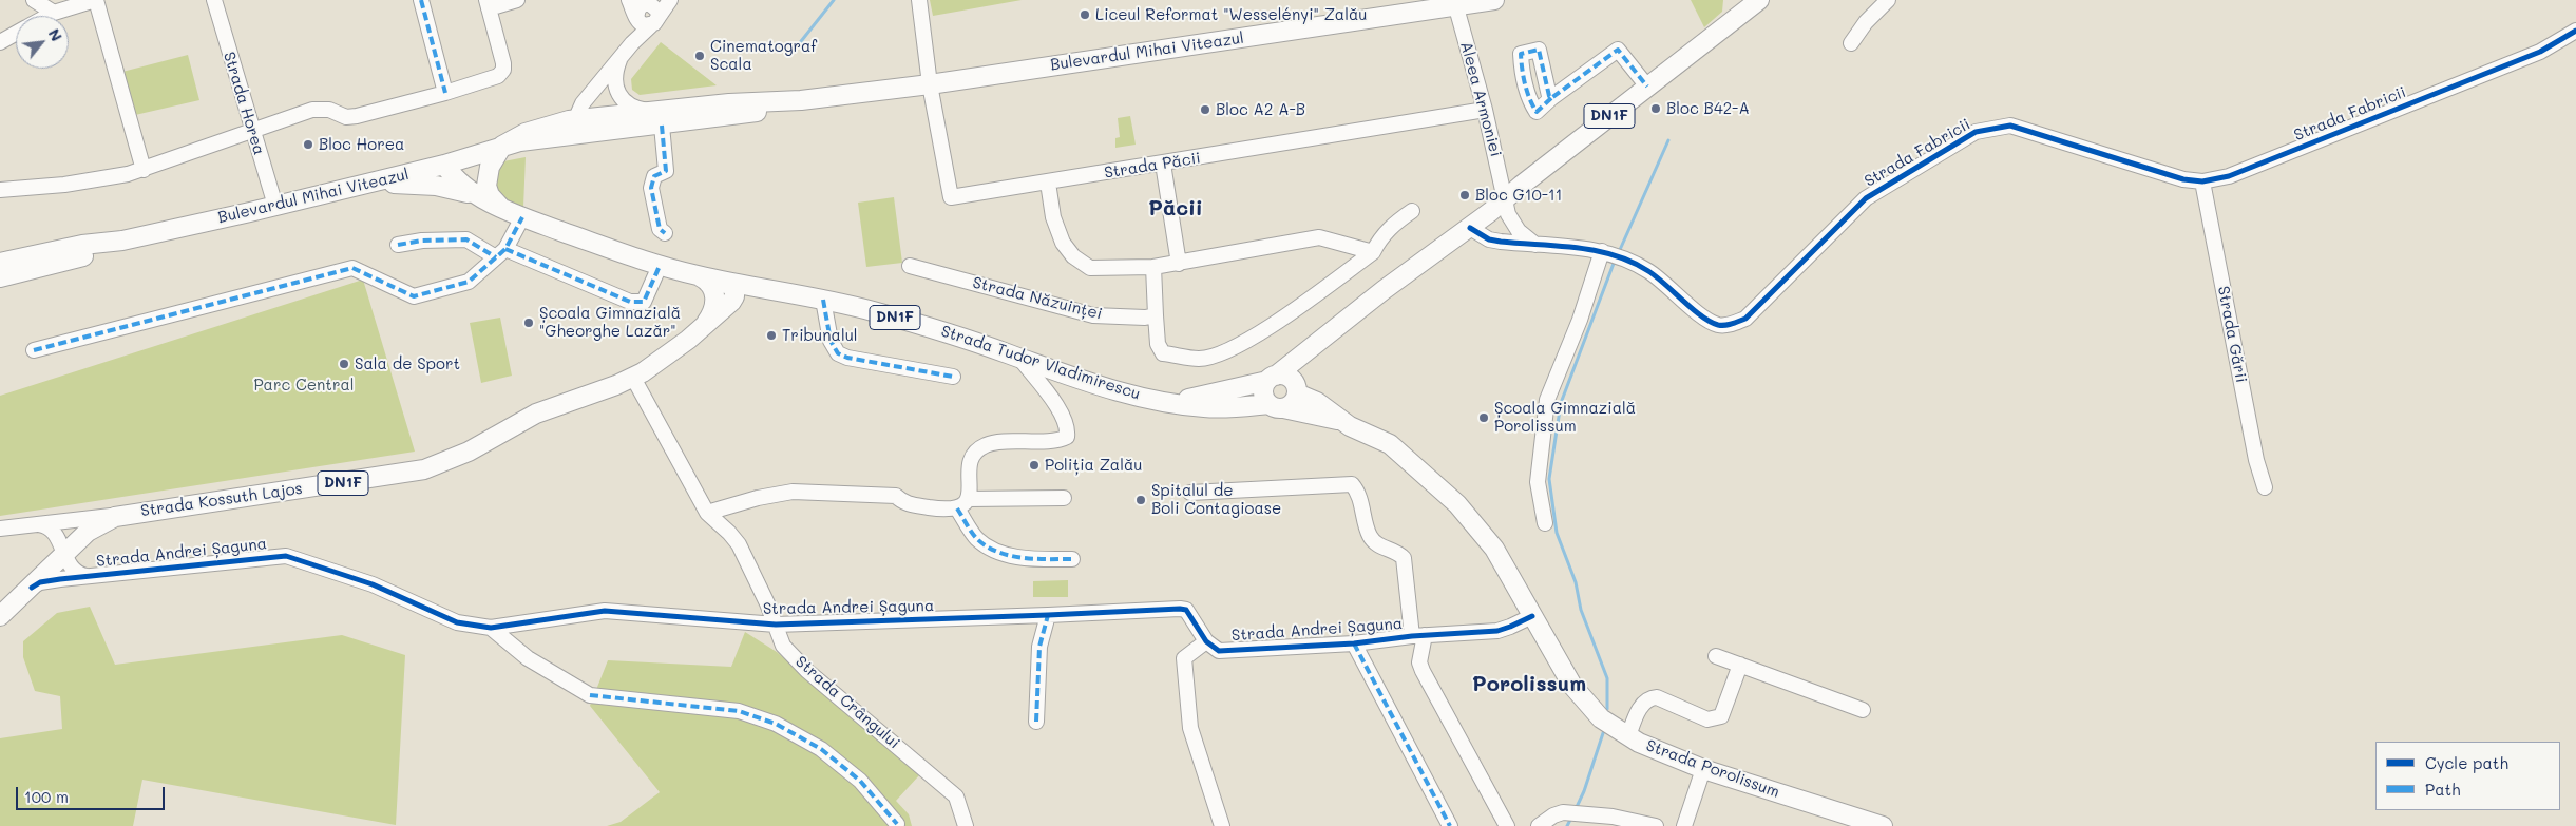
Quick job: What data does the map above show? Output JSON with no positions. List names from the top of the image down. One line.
{"streets":{"main road":["Bulevardul Mihai Viteazul","DN1F","Strada Tudor Vladimirescu","Strada Kossuth Lajos","Strada Porolissum"],"street":["Aleea Armoniei","Strada Horea","Strada Fabricii","Strada Păcii","Strada Năzuinței","Strada Gării","Strada Andrei Șaguna","Strada Crângului"]},"crossings":[["Bulevardul Mihai Viteazul","Aleea Armoniei"],["Bulevardul Mihai Viteazul","Strada Horea"],["Bulevardul Mihai Viteazul","Strada Păcii"],["Bulevardul Mihai Viteazul","Strada Tudor Vladimirescu"],["Aleea Armoniei","Strada Păcii"],["Aleea Armoniei","Strada Tudor Vladimirescu"],["Strada Fabricii","Strada Gării"],["Strada Fabricii","Strada Tudor Vladimirescu"],["Strada Tudor Vladimirescu","Strada Kossuth Lajos"],["Strada Tudor Vladimirescu","Strada Porolissum"],["Strada Kossuth Lajos","Strada Andrei Șaguna"],["Strada Kossuth Lajos","Strada Crângului"],["Strada Andrei Șaguna","Strada Crângului"],["Strada Andrei Șaguna","Strada Porolissum"]],"districts":["Păcii","Porolissum"],"parks":["Parc Central"],"places":["Liceul Reformat \"Wesselényi\" Zalău","Cinematograf Scala","Bloc B42-A","Bloc A2 A-B","Bloc Horea","Bloc G10-11","Școala Gimnazială \"Gheorghe Lazăr\"","Tribunalul","Sala de Sport","Școala Gimnazială Porolissum","Poliția Zalău","Spitalul de Boli Contagioase"],"legend":["Cycle path","Path"],"scale_bar":"100 m","north":"top right"}
